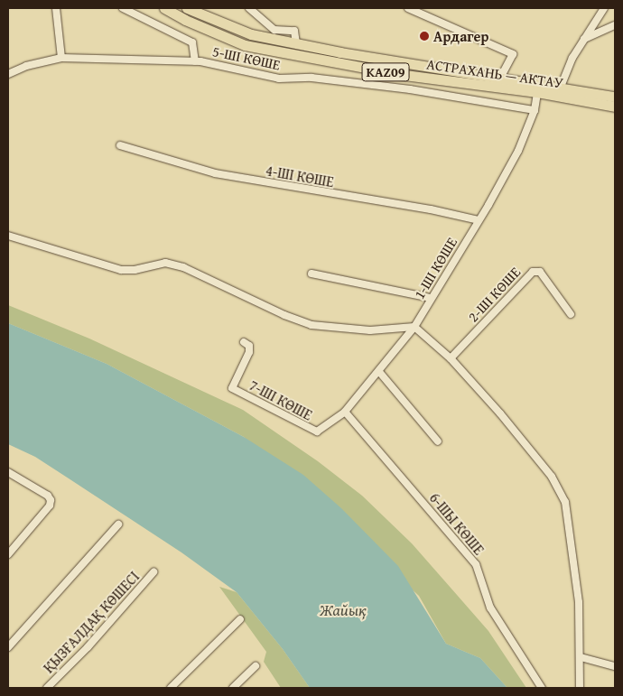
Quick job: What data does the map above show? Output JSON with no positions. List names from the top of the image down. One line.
{"streets":{"highway":["KAZ09","АСТРАХАНЬ — АКТАУ"],"street":["5-ШI КӨШЕ","4-ШI КӨШЕ","1-ШІ КӨШЕ","2-ШІ КӨШЕ","7-ШI КӨШЕ","6-ШЫ КӨШЕ","ҚЫЗҒАЛДАҚ КӨШЕСІ"]},"crossings":[["5-ШI КӨШЕ","1-ШІ КӨШЕ"],["АСТРАХАНЬ — АКТАУ","1-ШІ КӨШЕ"],["4-ШI КӨШЕ","1-ШІ КӨШЕ"],["1-ШІ КӨШЕ","7-ШI КӨШЕ"],["1-ШІ КӨШЕ","6-ШЫ КӨШЕ"]],"water":["Жайық"],"places":["Ардагер"]}
